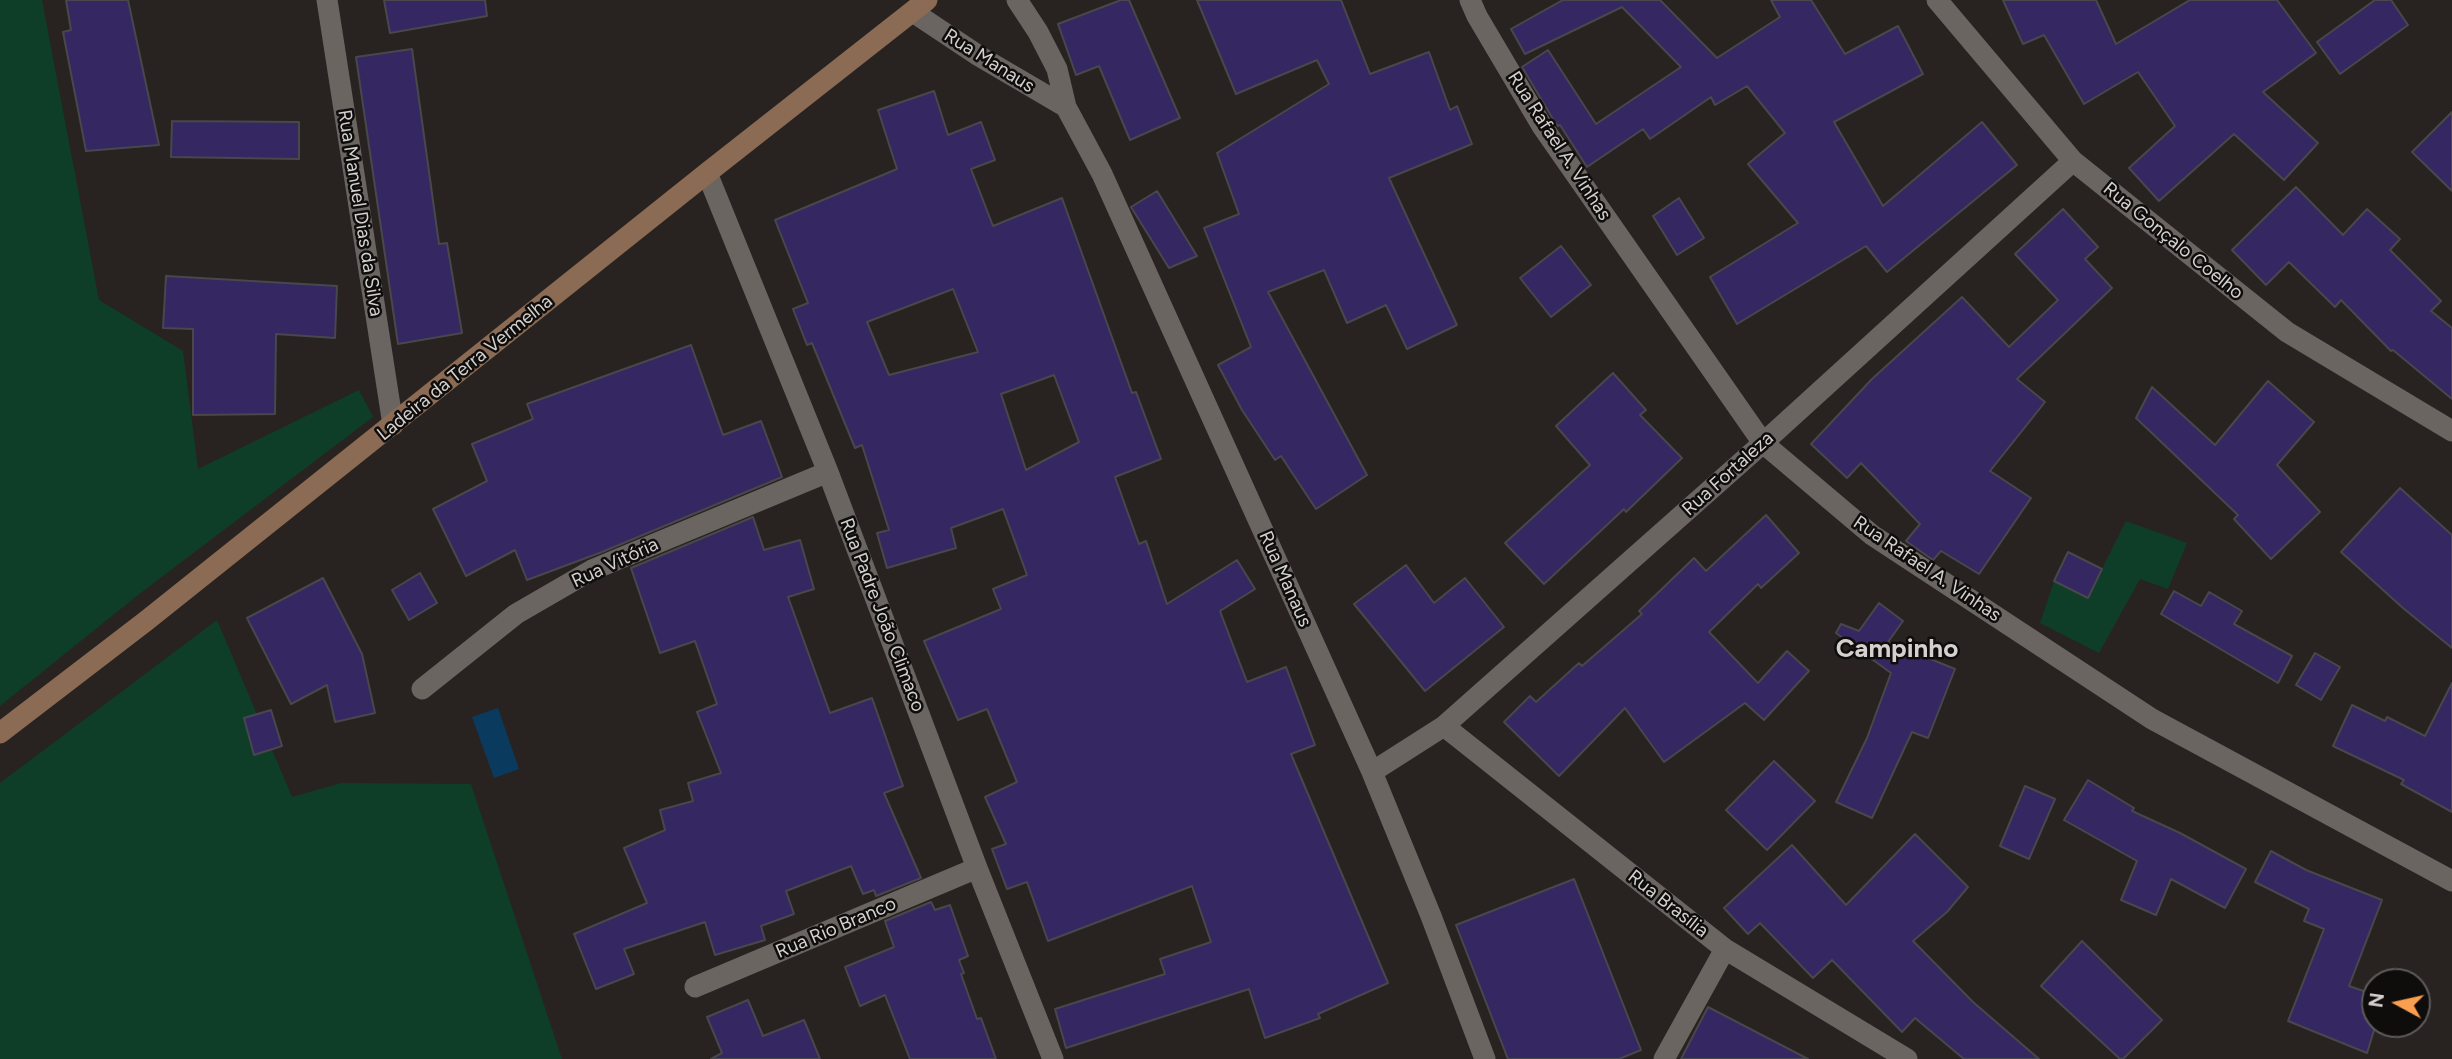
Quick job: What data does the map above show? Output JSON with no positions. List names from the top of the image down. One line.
{"streets":{"main road":["Ladeira da Terra Vermelha"],"street":["Rua Manaus","Rua Rafael A. Vinhas","Rua Manuel Dias da Silva","Rua Gonçalo Coelho","Rua Fortaleza","Rua Vitória","Rua Padre João Climaco","Rua Brasília","Rua Rio Branco"]},"crossings":[["Rua Manaus","Ladeira da Terra Vermelha"],["Rua Manaus","Rua Fortaleza"],["Rua Rafael A. Vinhas","Rua Fortaleza"],["Rua Manuel Dias da Silva","Ladeira da Terra Vermelha"],["Rua Gonçalo Coelho","Rua Fortaleza"],["Ladeira da Terra Vermelha","Rua Padre João Climaco"],["Rua Fortaleza","Rua Brasília"],["Rua Vitória","Rua Padre João Climaco"],["Rua Padre João Climaco","Rua Rio Branco"]],"districts":["Campinho"],"north":"left"}
